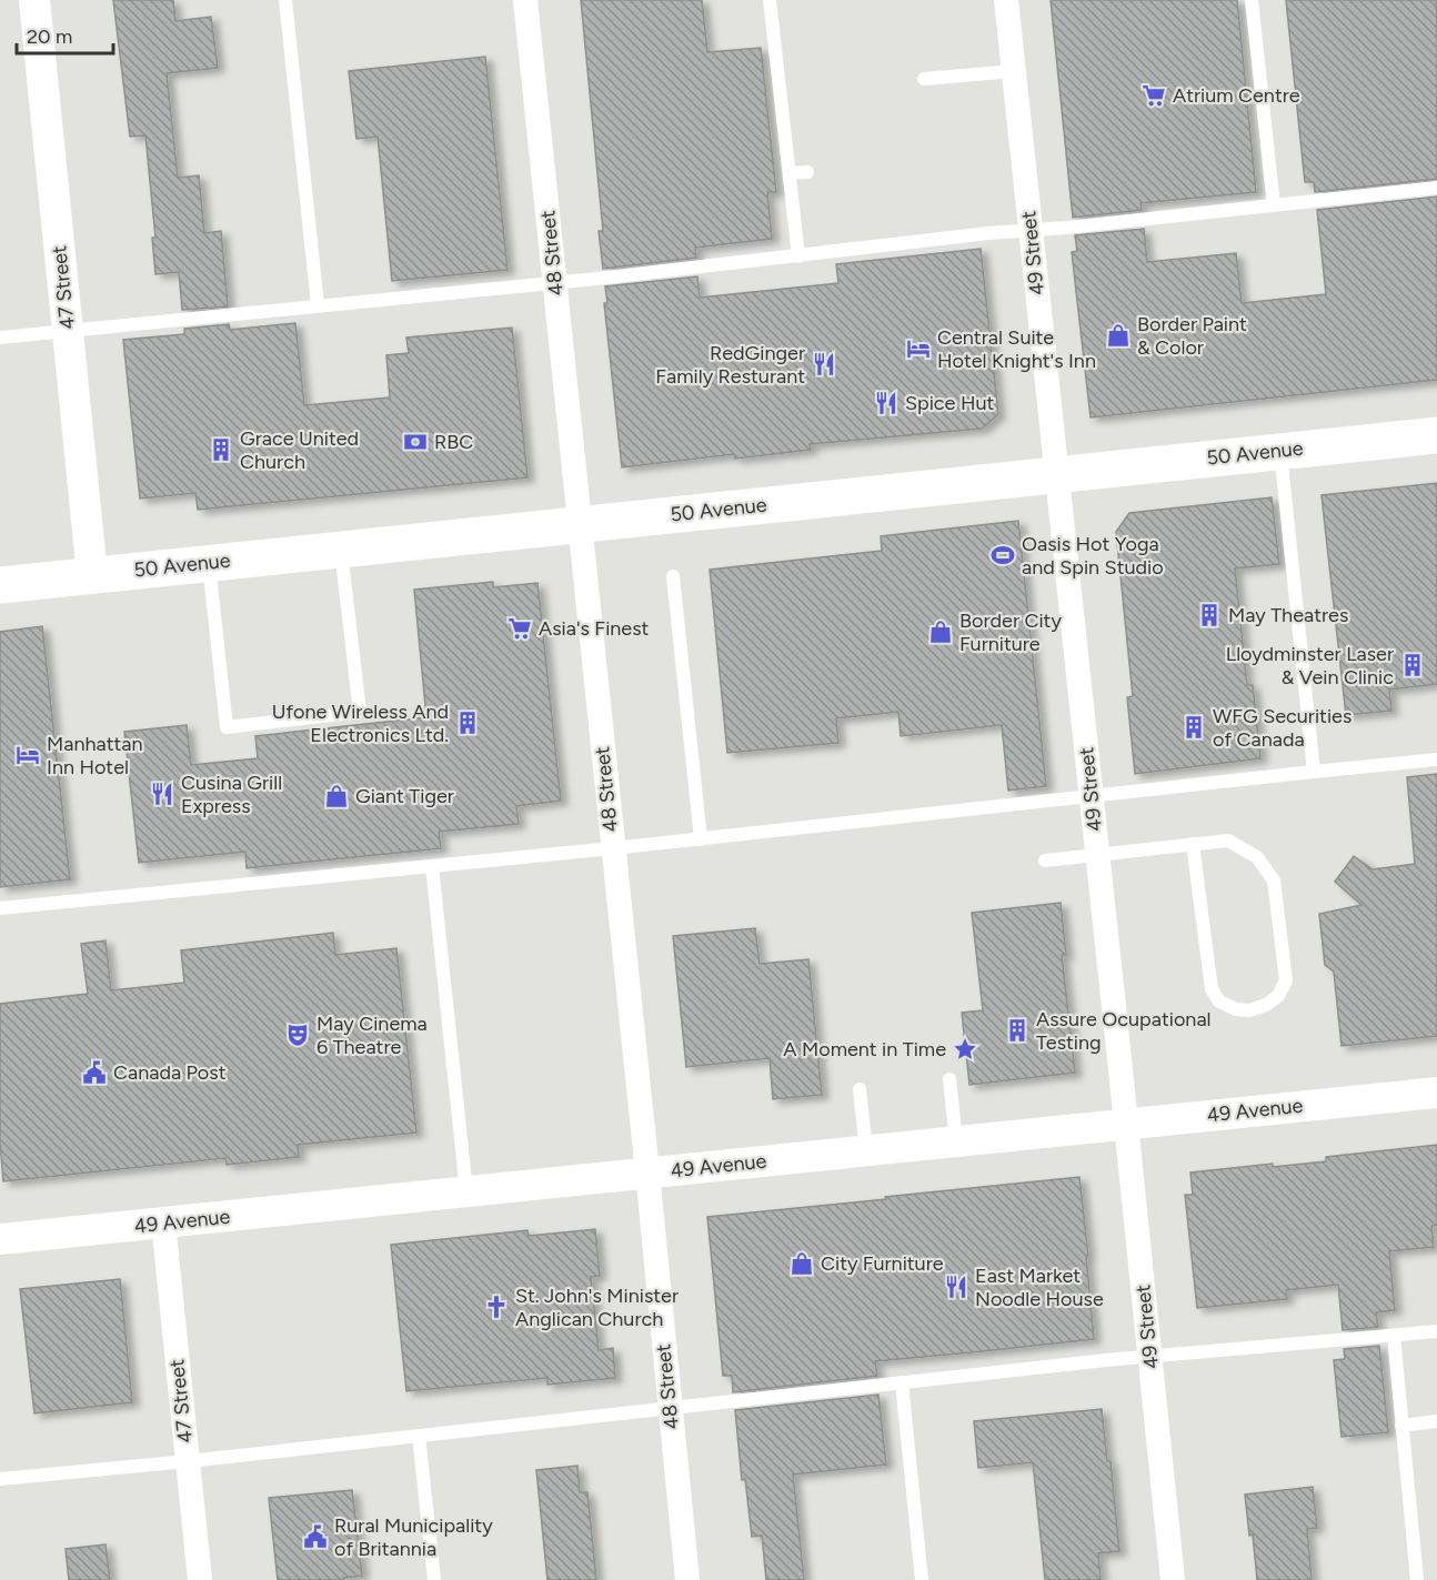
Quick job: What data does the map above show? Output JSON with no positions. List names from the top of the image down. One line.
{"streets":{"main road":["50 Avenue"],"street":["48 Street","49 Street","47 Street","49 Avenue"]},"crossings":[["48 Street","50 Avenue"],["48 Street","49 Avenue"],["49 Street","50 Avenue"],["49 Street","49 Avenue"],["47 Street","50 Avenue"],["47 Street","49 Avenue"]],"places":{"supermarket":["Atrium Centre","Asia's Finest"],"shop":["Border Paint & Color","Border City Furniture","Giant Tiger","City Furniture"],"hotel":["Central Suite Hotel Knight's Inn","Manhattan Inn Hotel"],"restaurant":["RedGinger Family Resturant","Spice Hut","Cusina Grill Express","East Market Noodle House"],"bank":["RBC"],"building":["Grace United Church","May Theatres","Lloydminster Laser & Vein Clinic","Ufone Wireless And Electronics Ltd.","WFG Securities of Canada","Assure Ocupational Testing"],"sports":["Oasis Hot Yoga and Spin Studio"],"theatre":["May Cinema 6 Theatre"],"place":["A Moment in Time"],"public building":["Canada Post","Rural Municipality of Britannia"],"church":["St. John's Minister Anglican Church"]},"scale_bar":"20 m"}
